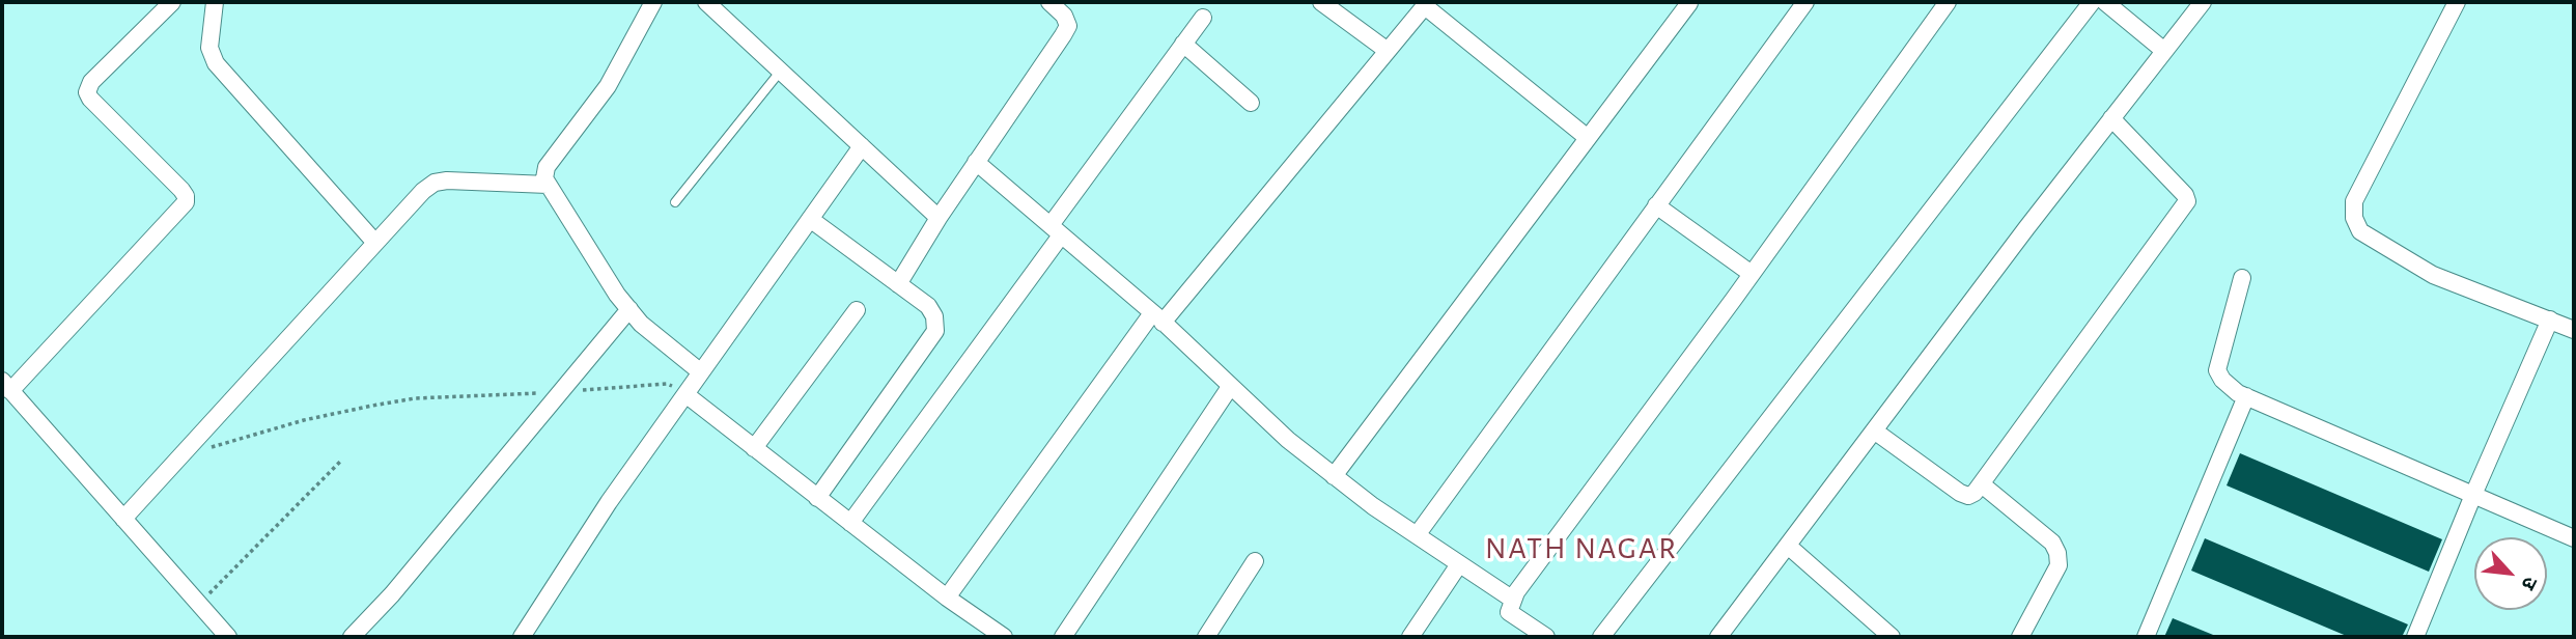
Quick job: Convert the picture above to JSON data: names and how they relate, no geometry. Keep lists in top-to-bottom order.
{
  "districts": ["NATH NAGAR"],
  "north": "bottom right"
}
